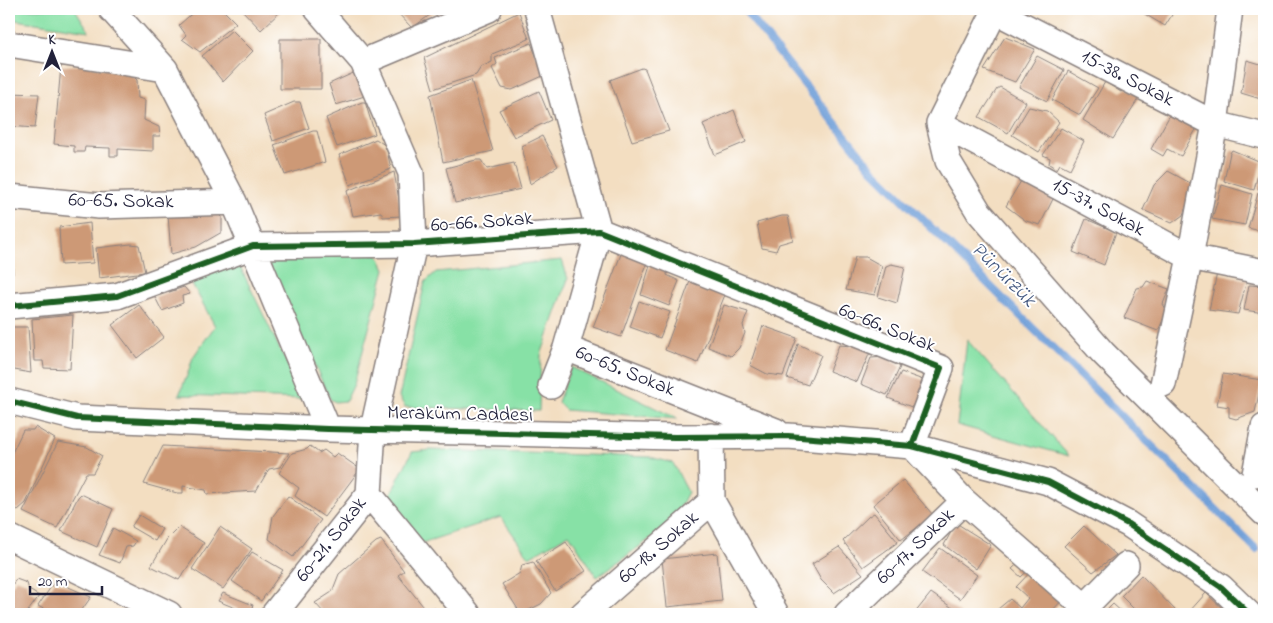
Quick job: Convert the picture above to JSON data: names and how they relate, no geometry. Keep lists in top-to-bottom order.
{
  "streets": {
    "street": [
      "15-38. Sokak",
      "60-65. Sokak",
      "15-37. Sokak",
      "60-66. Sokak",
      "Meraküm Caddesi",
      "60-21. Sokak",
      "60-17. Sokak",
      "60-18. Sokak"
    ]
  },
  "crossings": [
    ["60-65. Sokak", "60-66. Sokak"],
    ["60-65. Sokak", "Meraküm Caddesi"],
    ["60-66. Sokak", "Meraküm Caddesi"],
    ["60-66. Sokak", "60-21. Sokak"],
    ["Meraküm Caddesi", "60-21. Sokak"]
  ],
  "water": ["Pünürzük"],
  "scale_bar": "20 m",
  "north": "top"
}
